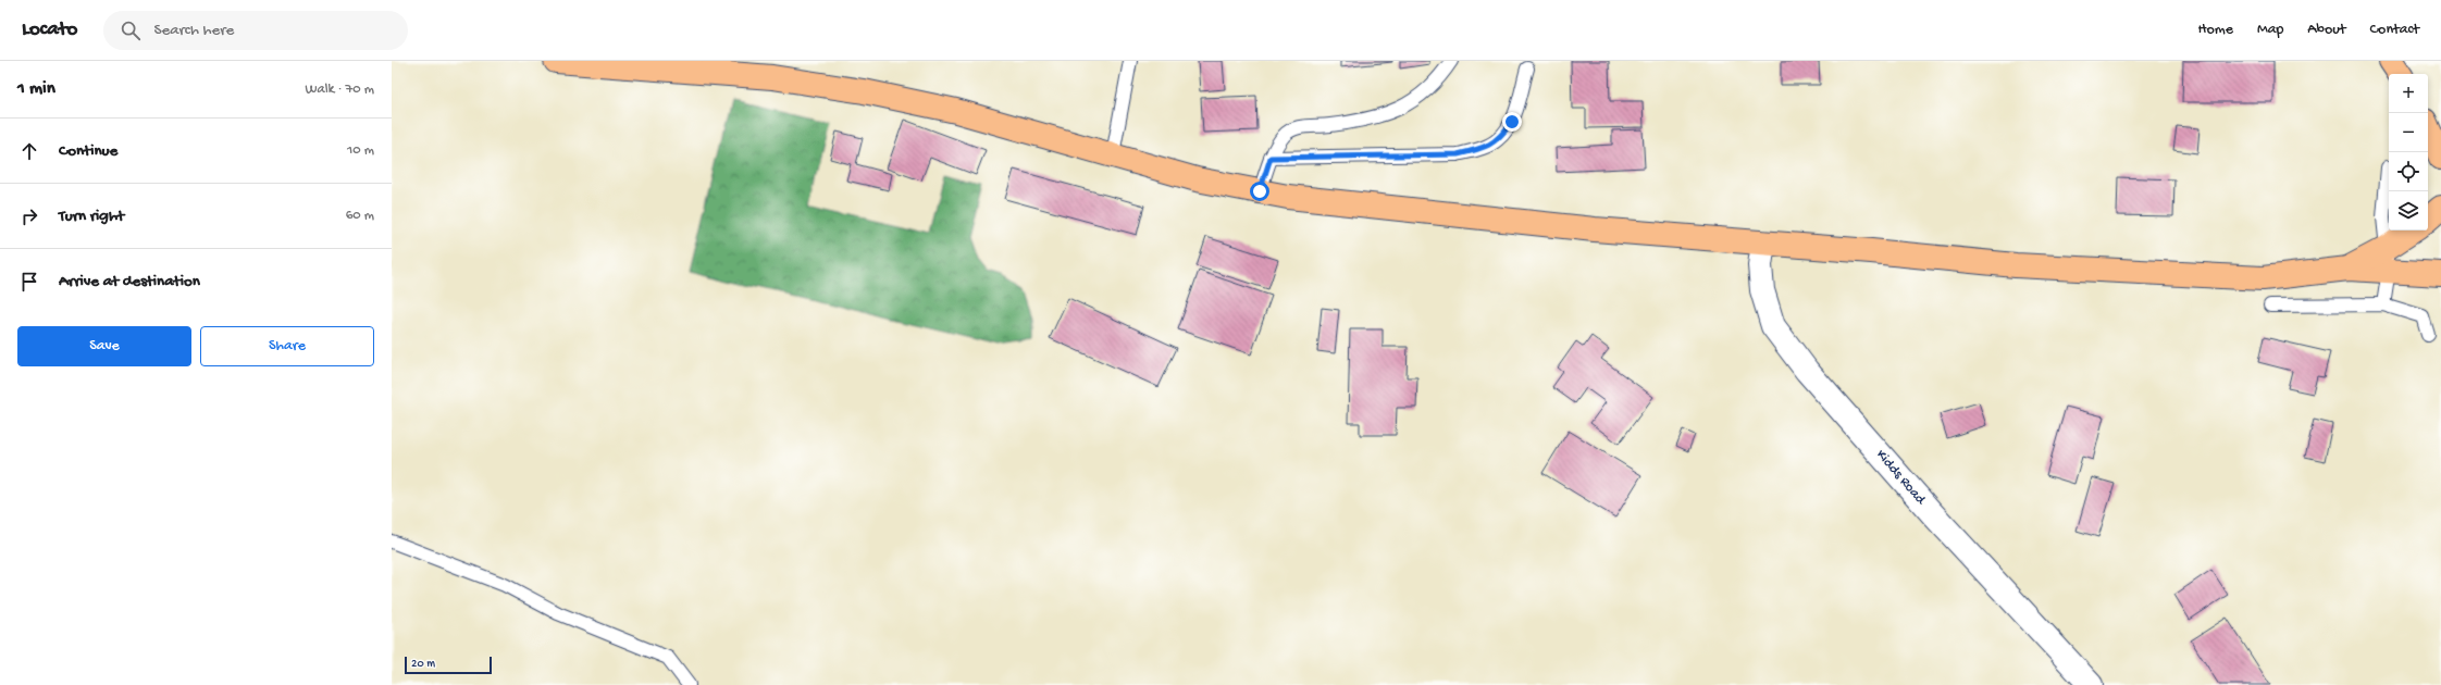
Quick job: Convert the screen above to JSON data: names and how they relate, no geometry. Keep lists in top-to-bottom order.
{
  "streets": {
    "street": ["Kidds Road"]
  },
  "scale_bar": "20 m",
  "page": {
    "header": "Locato",
    "search": "Search here",
    "nav": [
      "Home",
      "Map",
      "About",
      "Contact"
    ],
    "heading": ["1 min", "Walk · 70 m"],
    "map_buttons": ["+", "−"],
    "list": [
      ["Continue", "10 m"],
      ["Turn right", "60 m"],
      "Arrive at destination"
    ],
    "buttons": ["Save", "Share"],
    "scale": "20 m"
  }
}
